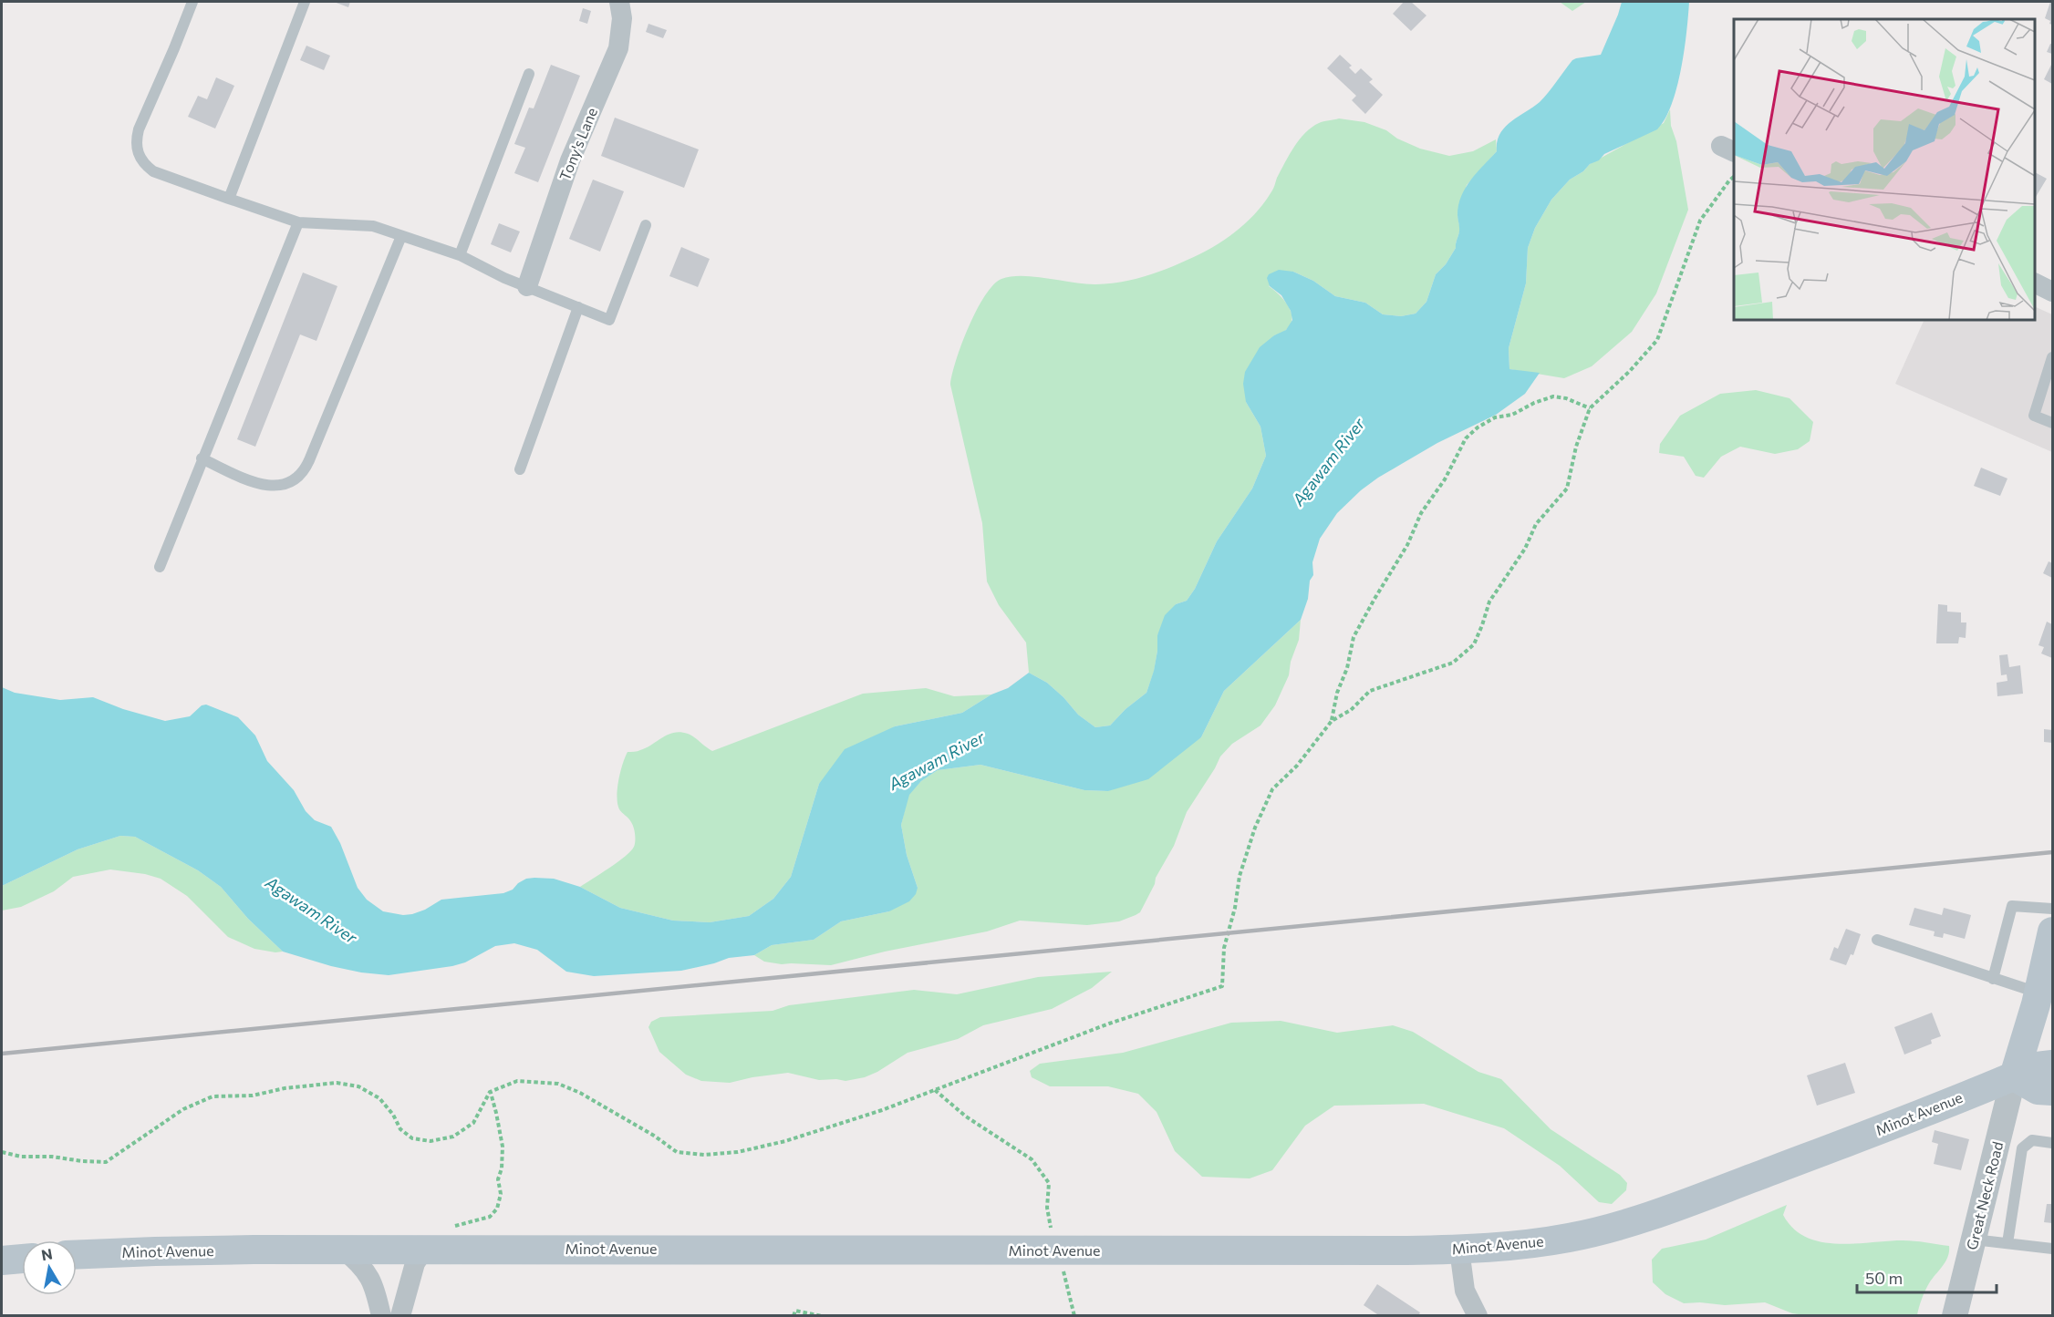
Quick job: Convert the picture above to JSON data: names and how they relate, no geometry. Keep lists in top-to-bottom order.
{
  "streets": {
    "main road": ["Minot Avenue"],
    "street": ["Tony's Lane", "Great Neck Road"]
  },
  "crossings": [
    ["Minot Avenue", "Great Neck Road"]
  ],
  "water": ["Agawam River"],
  "scale_bar": "50 m",
  "north": "top"
}
